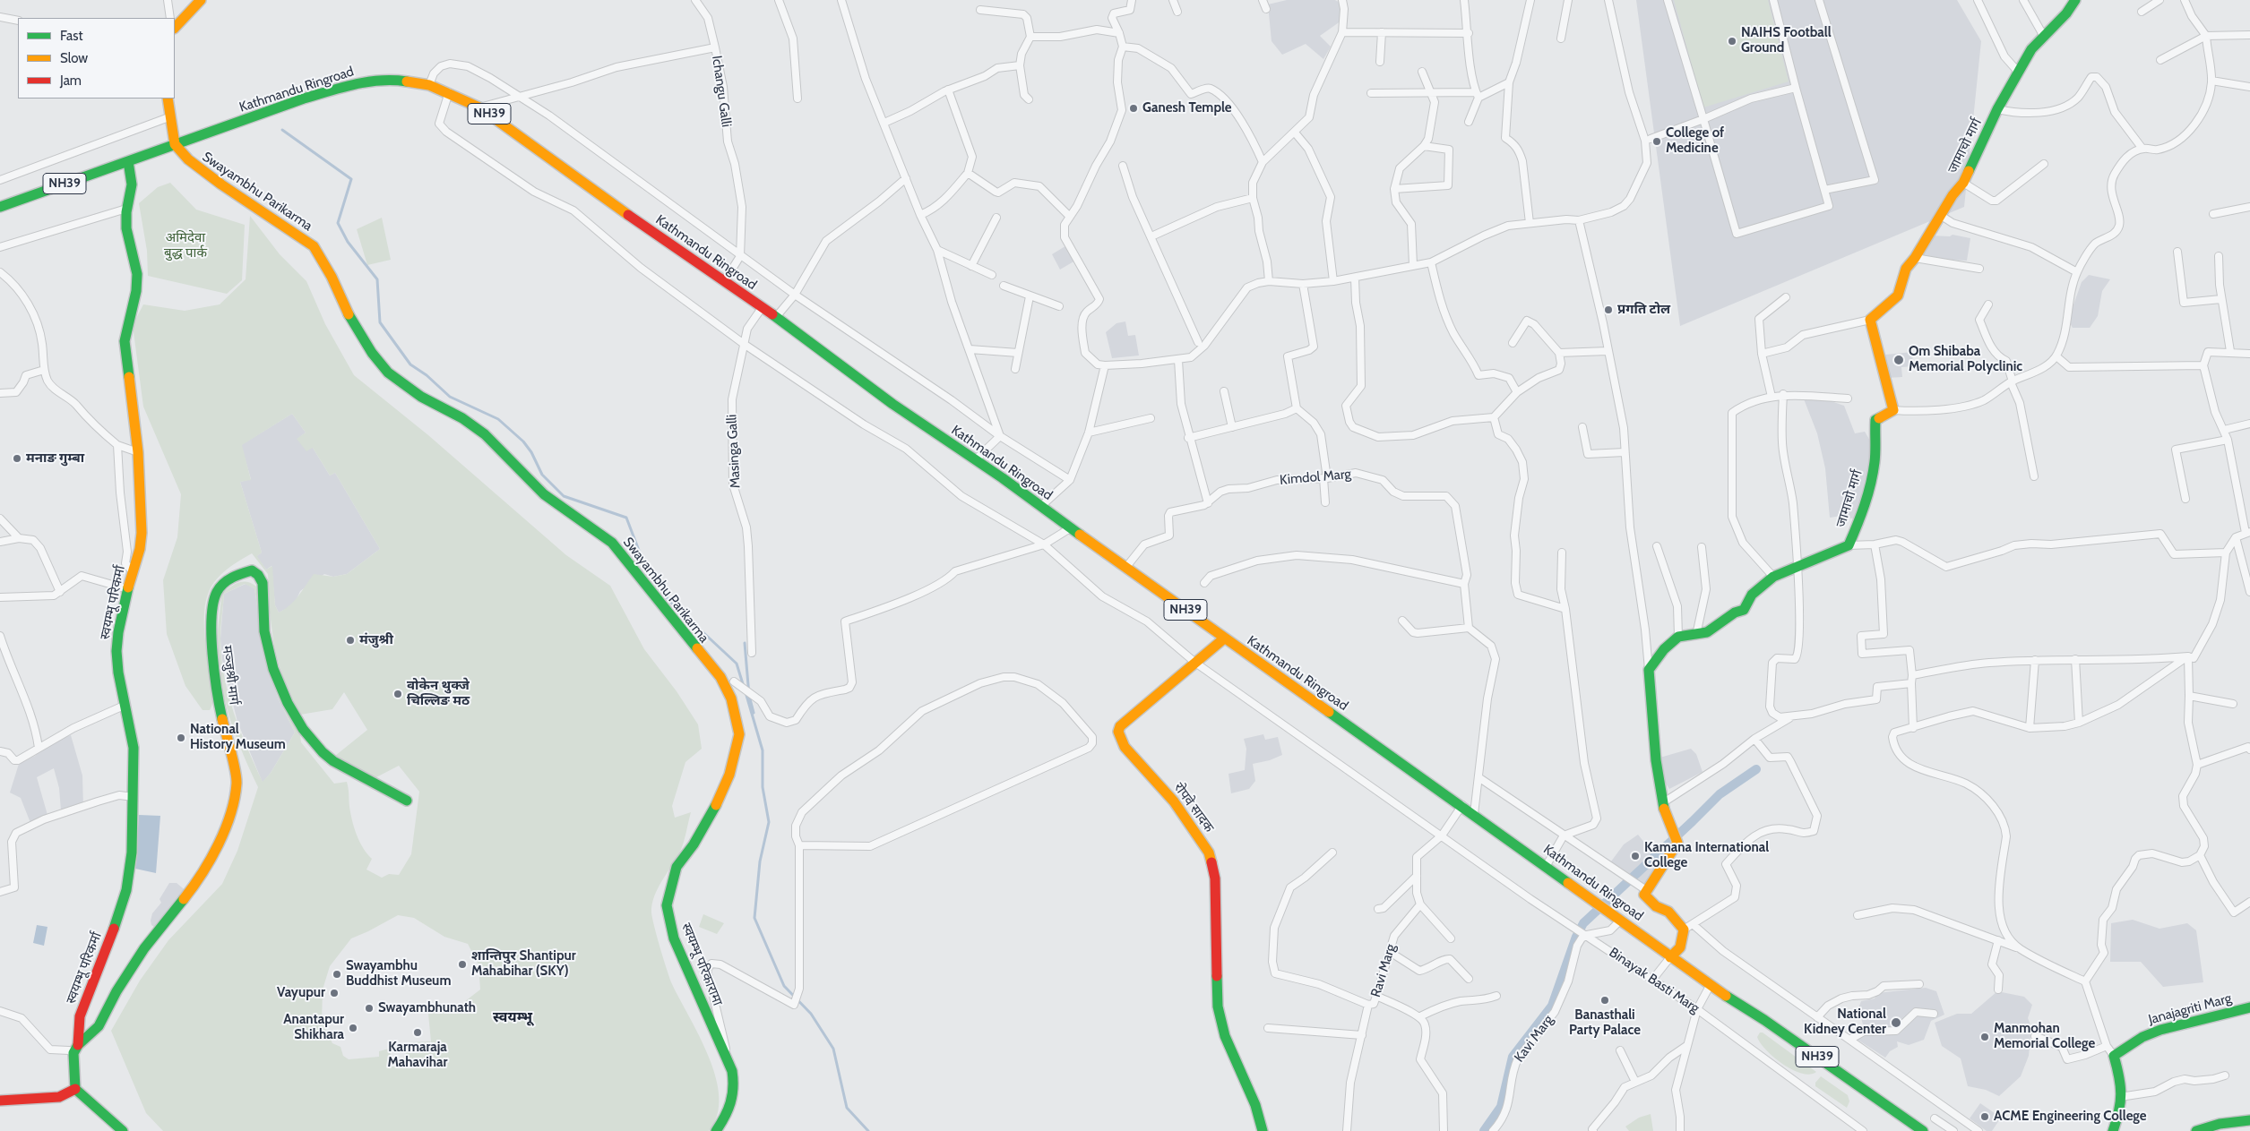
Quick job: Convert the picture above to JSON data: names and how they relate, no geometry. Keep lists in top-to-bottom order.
{
  "streets": {
    "main road": [
      "Kathmandu Ringroad",
      "NH39",
      "जामाचो मार्ग",
      "Swayambhu Parikarma",
      "स्वयम्भू परिकर्मा",
      "मञ्जुश्री मार्ग",
      "रोपवे सादक",
      "स्वयम्भू परिकारामा",
      "Janajagriti Marg"
    ],
    "street": [
      "Ichangu Galli",
      "Masinga Galli",
      "Kimdol Marg",
      "Ravi Marg",
      "Binayak Basti Marg",
      "Kavi Marg"
    ]
  },
  "crossings": [
    ["Kathmandu Ringroad", "Ichangu Galli"],
    ["Kathmandu Ringroad", "Swayambhu Parikarma"],
    ["Kathmandu Ringroad", "Masinga Galli"],
    ["Kathmandu Ringroad", "Kimdol Marg"],
    ["Kathmandu Ringroad", "स्वयम्भू परिकर्मा"],
    ["Kathmandu Ringroad", "रोपवे सादक"],
    ["Kathmandu Ringroad", "Binayak Basti Marg"],
    ["Swayambhu Parikarma", "स्वयम्भू परिकारामा"],
    ["Masinga Galli", "Binayak Basti Marg"],
    ["स्वयम्भू परिकर्मा", "मञ्जुश्री मार्ग"],
    ["रोपवे सादक", "Binayak Basti Marg"],
    ["Binayak Basti Marg", "Kavi Marg"]
  ],
  "districts": ["स्वयम्भू"],
  "parks": ["अमिदेवा बुद्ध पार्क"],
  "places": [
    "NAIHS Football Ground",
    "Ganesh Temple",
    "College of Medicine",
    "प्रगति टोल",
    "Om Shibaba Memorial Polyclinic",
    "मनाङ गुम्बा",
    "मंजुश्री",
    "वोकेन थुक्जे चिल्लिङ मठ",
    "National History Museum",
    "Kamana International College",
    "शान्तिपुर Shantipur Mahabihar (SKY)",
    "Swayambhu Buddhist Museum",
    "Vayupur",
    "Banasthali Party Palace",
    "Swayambhunath",
    "National Kidney Center",
    "Anantapur Shikhara",
    "Karmaraja Mahavihar",
    "Manmohan Memorial College",
    "ACME Engineering College"
  ],
  "legend": ["Fast", "Slow", "Jam"]
}
